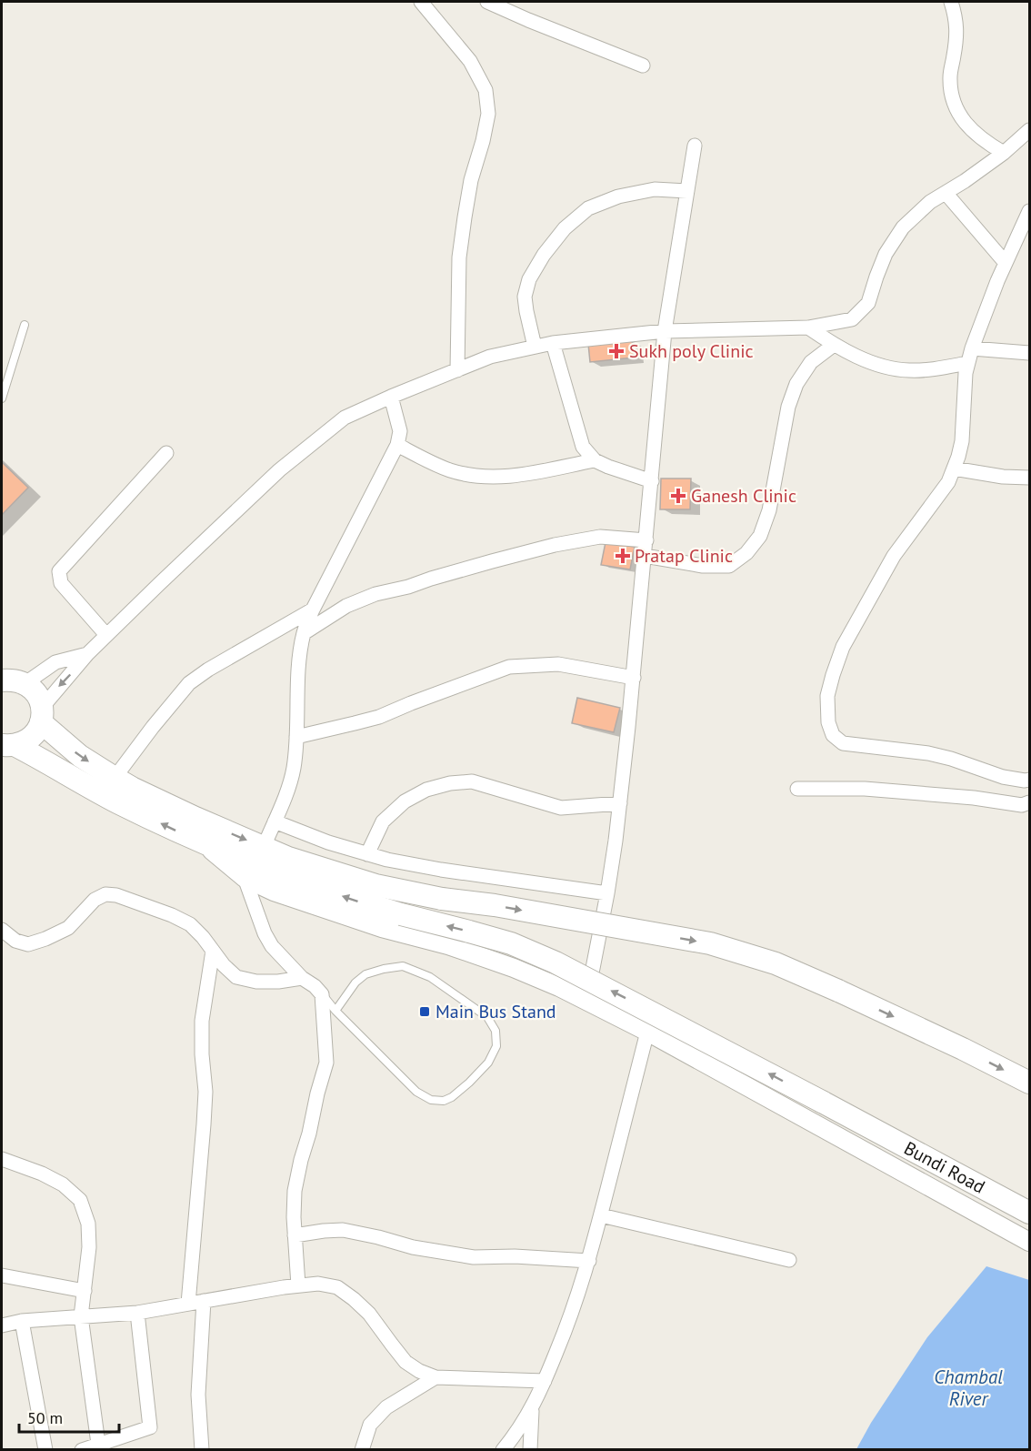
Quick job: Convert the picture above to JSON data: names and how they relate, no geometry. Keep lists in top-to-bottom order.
{
  "streets": {
    "main road": ["Bundi Road"]
  },
  "water": ["Chambal River"],
  "places": {
    "health": ["Sukh poly Clinic", "Ganesh Clinic", "Pratap Clinic"],
    "transit": ["Main Bus Stand"]
  },
  "scale_bar": "50 m"
}
